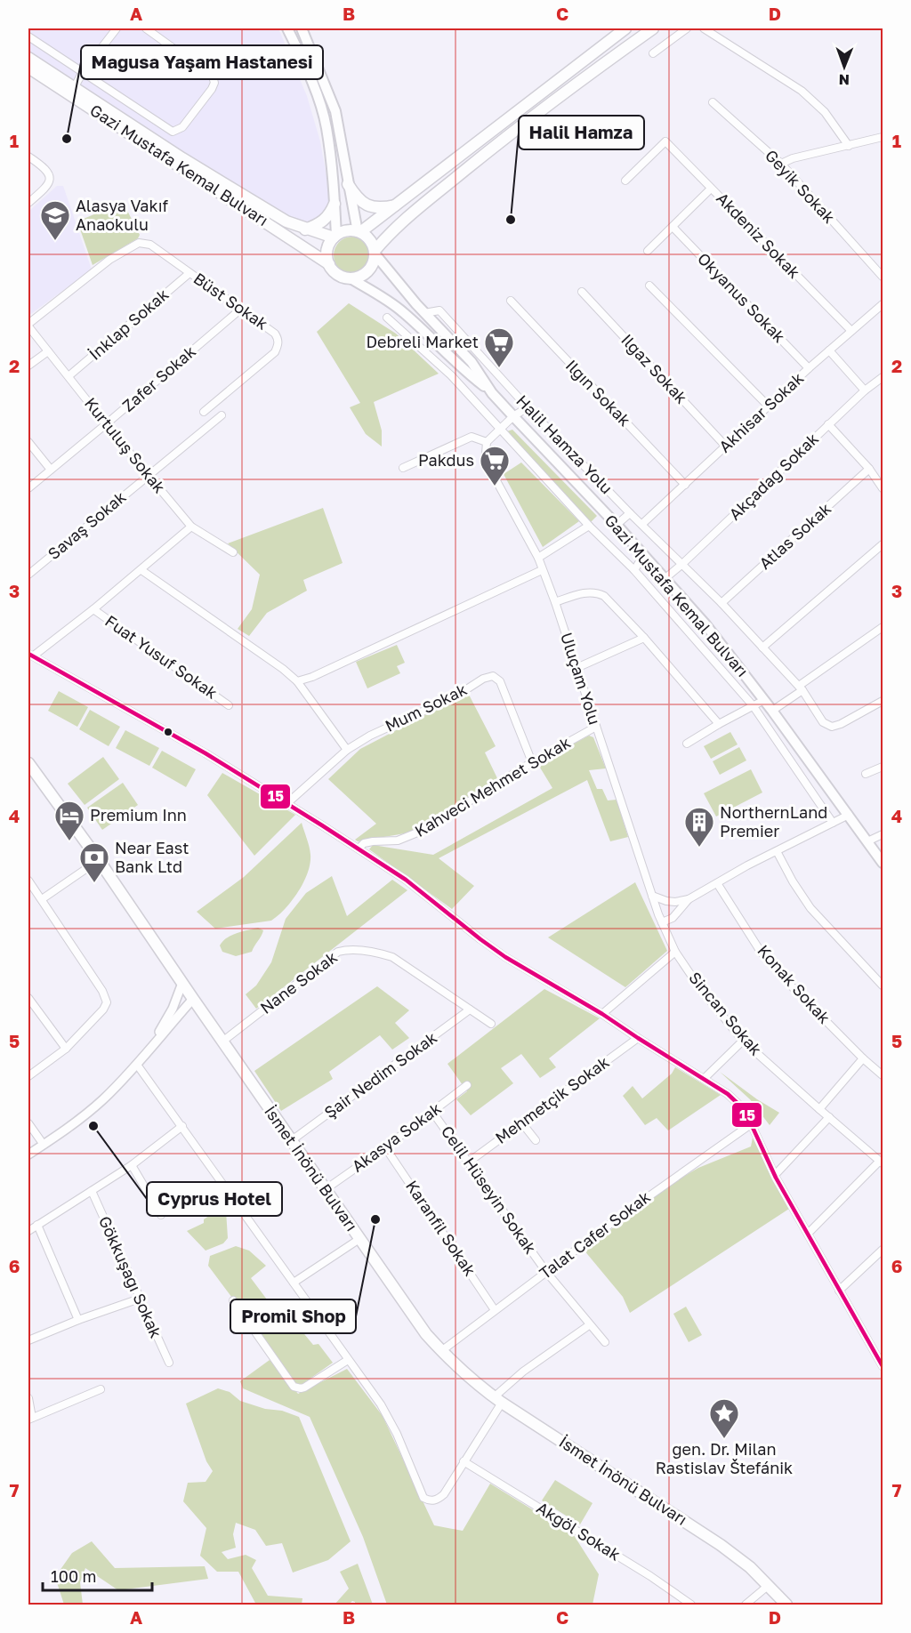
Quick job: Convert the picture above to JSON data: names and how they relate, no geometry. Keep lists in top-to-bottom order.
{
  "streets": {
    "main road": ["Gazi Mustafa Kemal Bulvarı", "İsmet İnönü Bulvarı"],
    "street": [
      "Geyik Sokak",
      "Akdeniz Sokak",
      "Okyanus Sokak",
      "Büst Sokak",
      "İnklap Sokak",
      "Ilgaz Sokak",
      "Zafer Sokak",
      "Ilgın Sokak",
      "Akhisar Sokak",
      "Halil Hamza Yolu",
      "Kurtuluş Sokak",
      "Akçadağ Sokak",
      "Savaş Sokak",
      "Atlas Sokak",
      "Fuat Yusuf Sokak",
      "Uluçam Yolu",
      "Mum Sokak",
      "Kahveci Mehmet Sokak",
      "Nane Sokak",
      "Konak Sokak",
      "Sincan Sokak",
      "Şair Nedim Sokak",
      "Mehmetçik Sokak",
      "Akasya Sokak",
      "Celil Hüseyin Sokak",
      "Karanfil Sokak",
      "Talat Cafer Sokak",
      "Gökkuşağı Sokak",
      "Akgöl Sokak"
    ]
  },
  "crossings": [
    ["Gazi Mustafa Kemal Bulvarı", "Halil Hamza Yolu"],
    ["Gazi Mustafa Kemal Bulvarı", "Akçadağ Sokak"],
    ["Akdeniz Sokak", "Akhisar Sokak"],
    ["Okyanus Sokak", "Akhisar Sokak"],
    ["Büst Sokak", "İnklap Sokak"],
    ["Büst Sokak", "Zafer Sokak"],
    ["Büst Sokak", "Kurtuluş Sokak"],
    ["Büst Sokak", "Savaş Sokak"],
    ["İnklap Sokak", "Kurtuluş Sokak"],
    ["Ilgaz Sokak", "Akhisar Sokak"],
    ["Zafer Sokak", "Kurtuluş Sokak"],
    ["Ilgın Sokak", "Akhisar Sokak"],
    ["Akhisar Sokak", "Halil Hamza Yolu"],
    ["Halil Hamza Yolu", "Akçadağ Sokak"],
    ["Halil Hamza Yolu", "Atlas Sokak"],
    ["Kurtuluş Sokak", "Savaş Sokak"],
    ["Uluçam Yolu", "Kahveci Mehmet Sokak"],
    ["Uluçam Yolu", "Sincan Sokak"],
    ["Mum Sokak", "Kahveci Mehmet Sokak"],
    ["Nane Sokak", "Şair Nedim Sokak"],
    ["Nane Sokak", "İsmet İnönü Bulvarı"],
    ["Şair Nedim Sokak", "İsmet İnönü Bulvarı"],
    ["Mehmetçik Sokak", "Celil Hüseyin Sokak"],
    ["Akasya Sokak", "İsmet İnönü Bulvarı"],
    ["Akasya Sokak", "Celil Hüseyin Sokak"],
    ["Akasya Sokak", "Karanfil Sokak"],
    ["İsmet İnönü Bulvarı", "Talat Cafer Sokak"],
    ["Celil Hüseyin Sokak", "Talat Cafer Sokak"],
    ["Karanfil Sokak", "Talat Cafer Sokak"]
  ],
  "places": {
    "other": [
      "Mağusa Yaşam Hastanesi",
      "Halil Hamza",
      "Cyprus Hotel",
      "Promil Shop"
    ],
    "school or university": ["Alasya Vakıf Anaokulu"],
    "supermarket": ["Debreli Market", "Pakdus"],
    "hotel": ["Premium Inn"],
    "building": ["NorthernLand Premier"],
    "bank": ["Near East Bank Ltd"],
    "place": ["gen. Dr. Milan Rastislav Štefánik"]
  },
  "lines": ["transit line 15"],
  "scale_bar": "100 m",
  "north": "bottom",
  "grid": {
    "columns": [
      "A",
      "B",
      "C",
      "D"
    ],
    "rows": [
      "1",
      "2",
      "3",
      "4",
      "5",
      "6",
      "7"
    ]
  }
}
